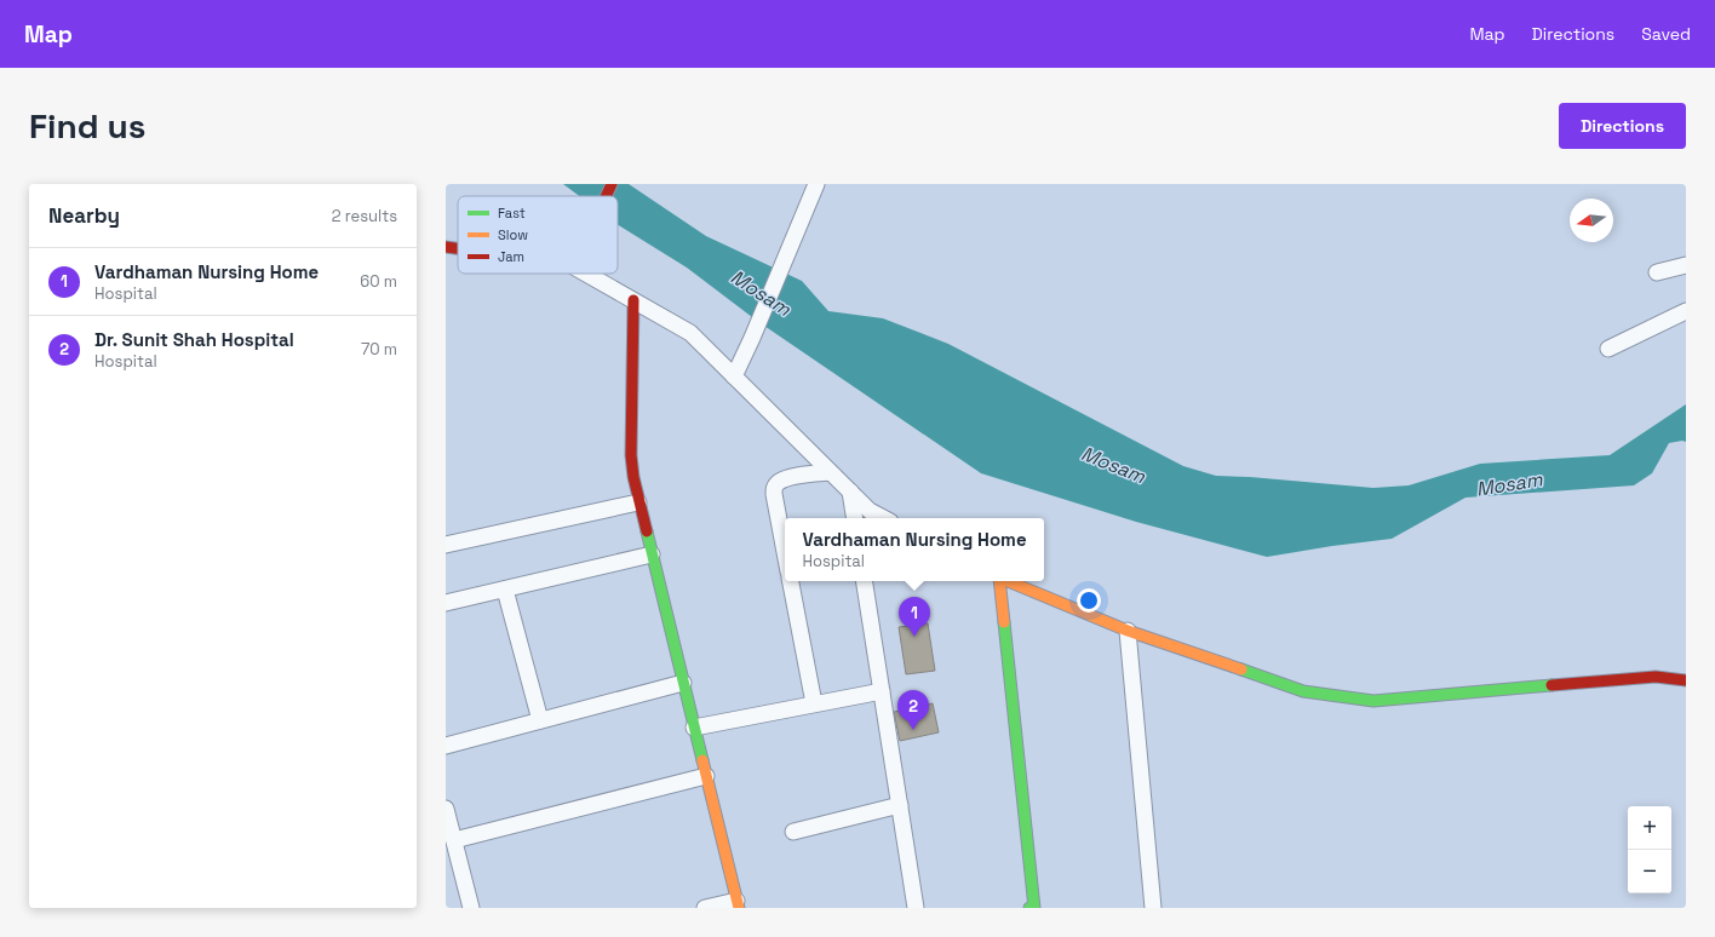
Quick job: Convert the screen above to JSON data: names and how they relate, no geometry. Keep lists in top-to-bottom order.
{
  "water": ["Mosam"],
  "legend": ["Fast", "Slow", "Jam"],
  "north": "left",
  "page": {
    "header": "Map",
    "nav": ["Map", "Directions", "Saved"],
    "buttons": "Directions",
    "title": "Find us",
    "heading": ["Nearby", "2 results"],
    "list": [
      {
        "mark": "1",
        "name": "Vardhaman Nursing Home",
        "note": "Hospital",
        "value": "60 m"
      },
      {
        "mark": "2",
        "name": "Dr. Sunit Shah Hospital",
        "note": "Hospital",
        "value": "70 m"
      }
    ],
    "popup": ["Vardhaman Nursing Home", "Hospital"],
    "pins": ["1", "2"],
    "map_buttons": ["+", "−"]
  }
}
